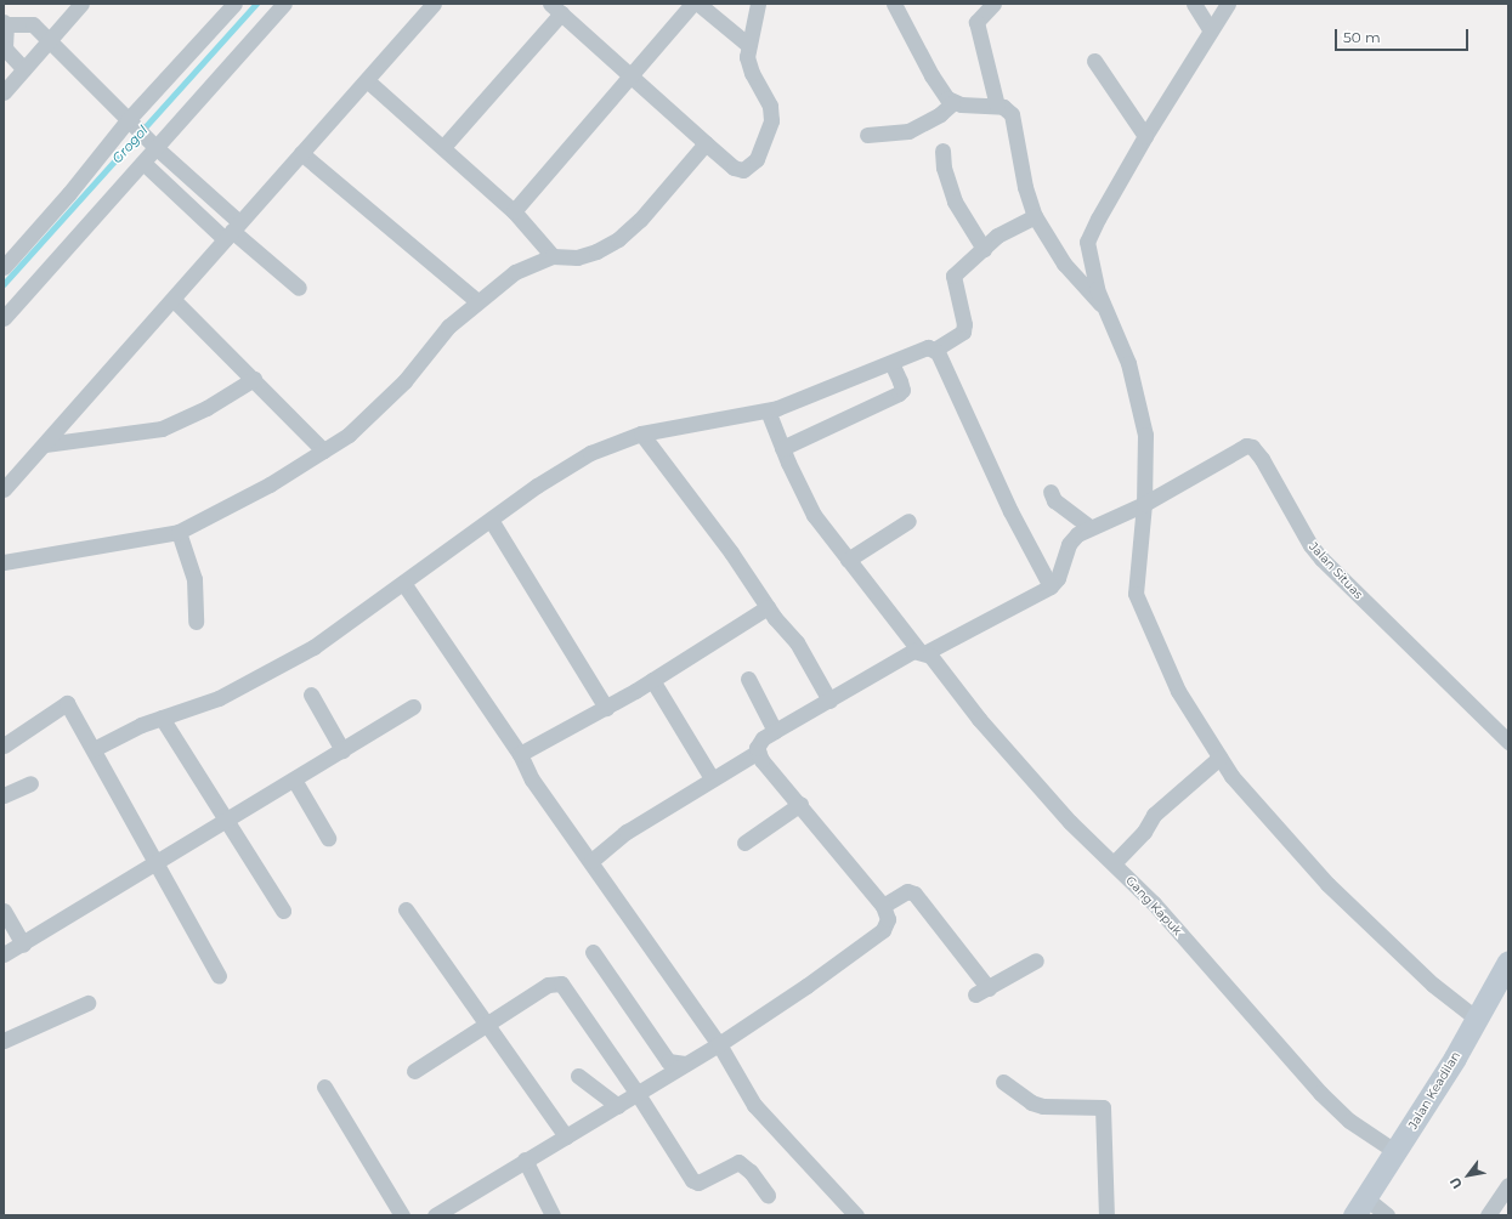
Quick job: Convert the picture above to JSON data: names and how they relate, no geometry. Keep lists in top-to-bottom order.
{
  "streets": {
    "main road": ["Jalan Keadilan"],
    "street": ["Jalan Situas", "Gang Kapuk"]
  },
  "crossings": [
    ["Gang Kapuk", "Jalan Keadilan"]
  ],
  "water": ["Grogol"],
  "scale_bar": "50 m",
  "north": "bottom left"
}
